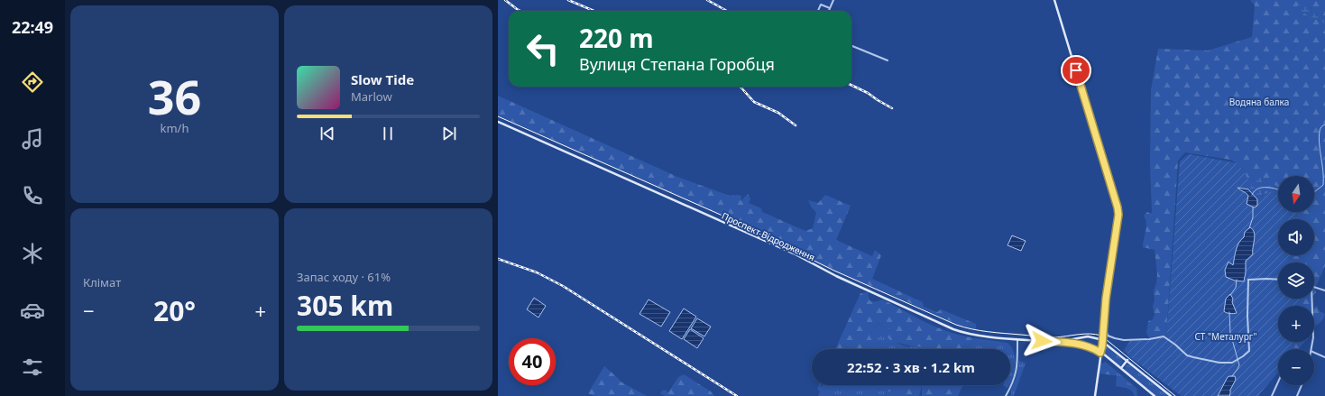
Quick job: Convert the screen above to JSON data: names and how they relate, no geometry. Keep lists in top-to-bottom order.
{
  "streets": {
    "street": ["Проспект Відродження"]
  },
  "parks": ["Водяна балка", "СТ \"Металург\""],
  "north": "bottom",
  "page": {
    "tabs": "22:49",
    "tile": [
      ["36", "km/h"],
      "Клімат",
      ["Запас ходу · 61%", "305 km"]
    ],
    "turn": ["220 m", "Вулиця Степана Горобця"],
    "song": ["Slow Tide", "Marlow"],
    "map_buttons": ["+", "−"],
    "heat": ["−", "20°", "+"],
    "limit": "40",
    "trip": "22:52 · 3 хв · 1.2 km"
  }
}
